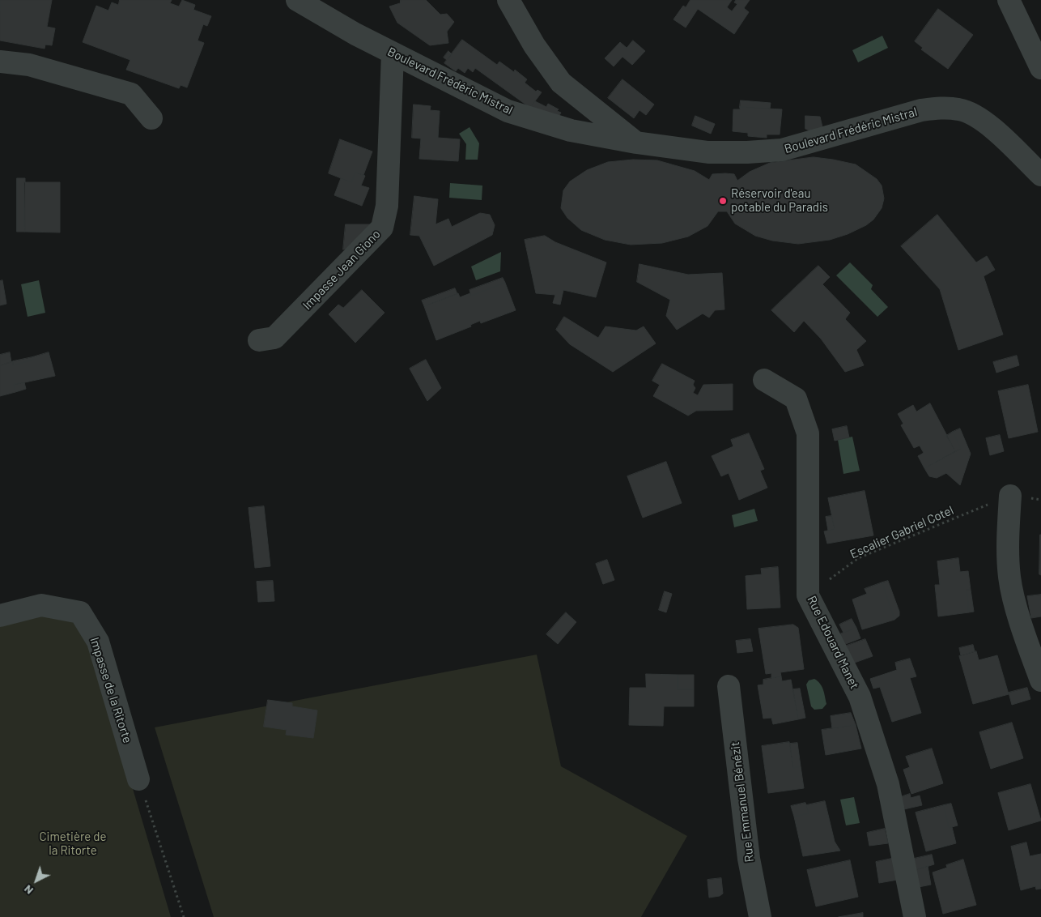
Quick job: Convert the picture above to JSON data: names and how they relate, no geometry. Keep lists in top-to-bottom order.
{
  "streets": {
    "street": [
      "Boulevard Frédéric Mistral",
      "Impasse Jean Giono",
      "Rue Edouard Manet",
      "Impasse de la Ritorte",
      "Rue Emmanuel Bénézit"
    ],
    "path": ["Escalier Gabriel Cotel"]
  },
  "crossings": [
    ["Boulevard Frédéric Mistral", "Impasse Jean Giono"],
    ["Escalier Gabriel Cotel", "Rue Edouard Manet"]
  ],
  "parks": ["Cimetière de la Ritorte"],
  "places": ["Réservoir d'eau potable du Paradis"],
  "north": "bottom left"
}
